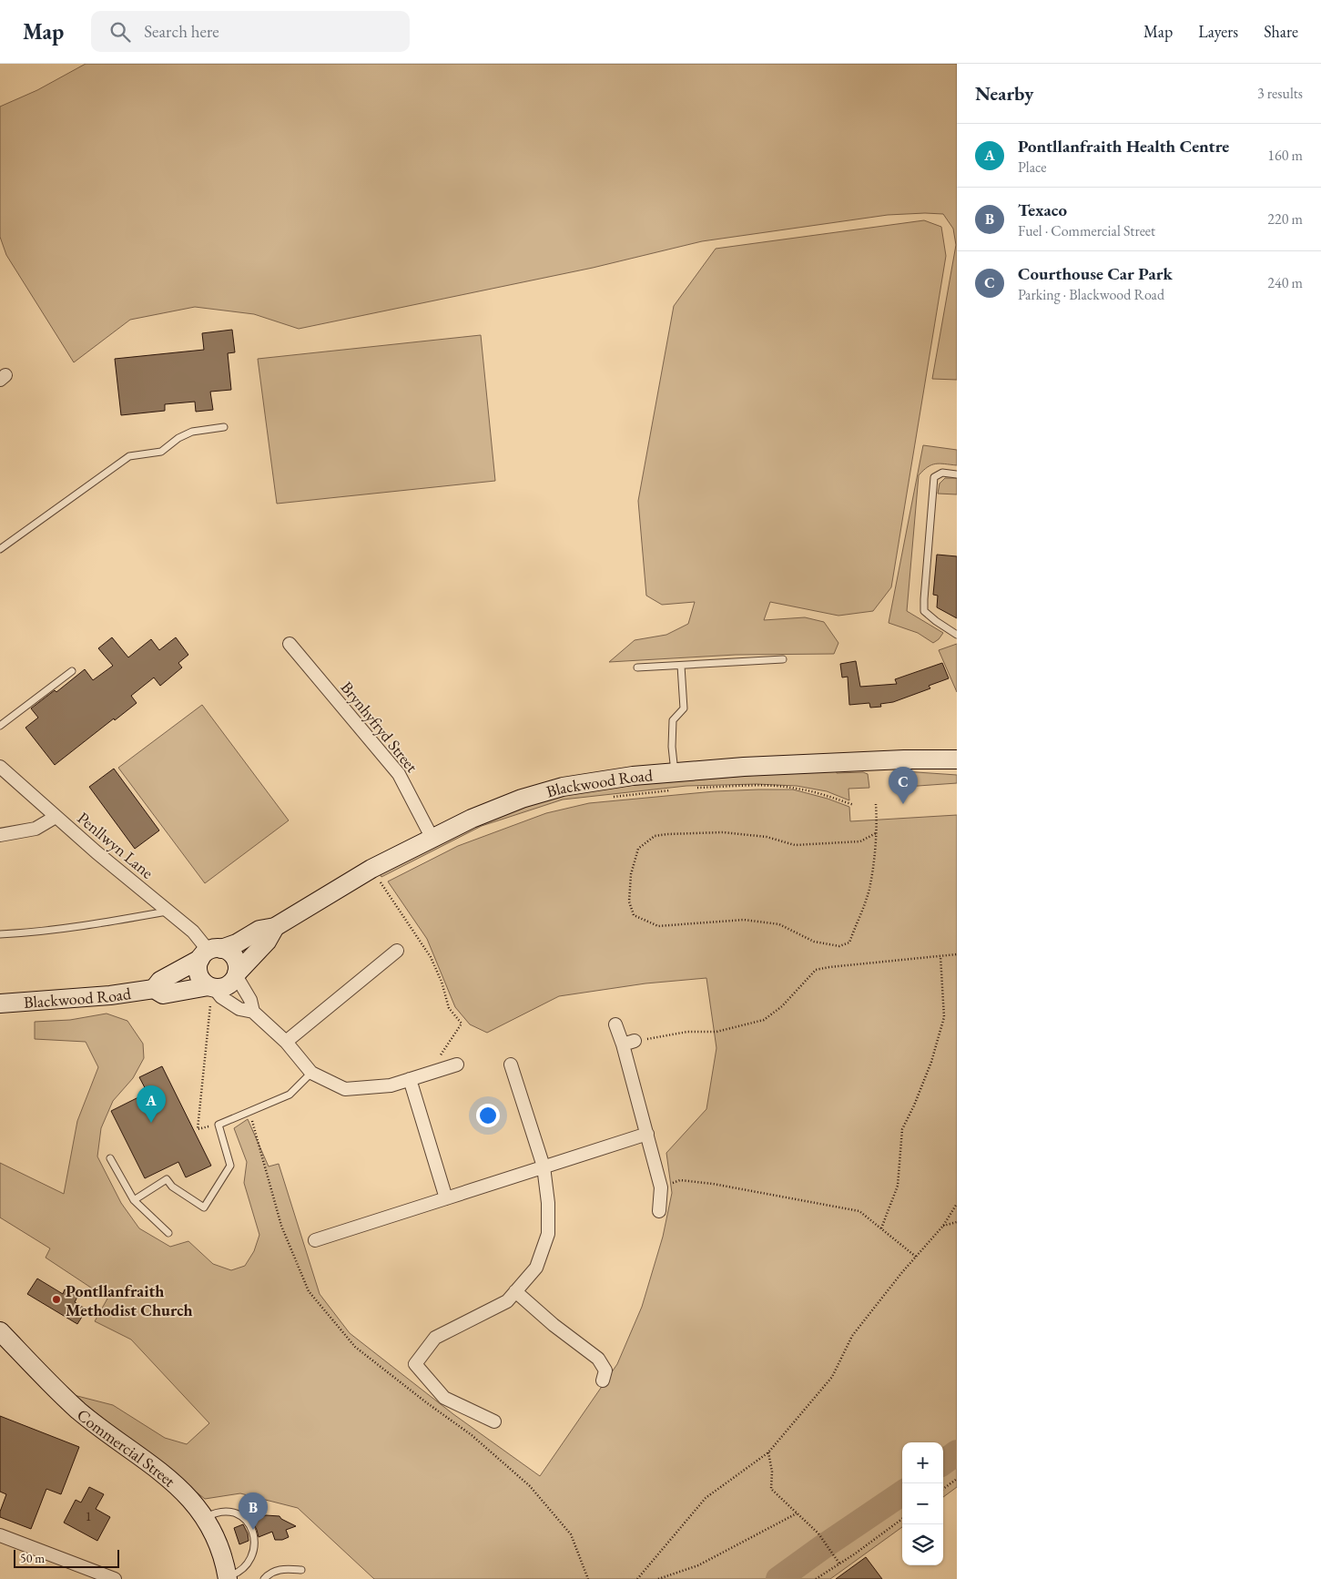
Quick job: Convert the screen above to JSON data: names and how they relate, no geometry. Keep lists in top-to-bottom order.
{
  "streets": {
    "main road": ["Blackwood Road", "Commercial Street"],
    "street": ["Brynhyfryd Street", "Penllwyn Lane"]
  },
  "crossings": [
    ["Brynhyfryd Street", "Blackwood Road"],
    ["Blackwood Road", "Penllwyn Lane"]
  ],
  "places": ["Pontllanfraith Methodist Church"],
  "house_numbers": ["1"],
  "scale_bar": "50 m",
  "page": {
    "header": "Map",
    "search": "Search here",
    "nav": ["Map", "Layers", "Share"],
    "heading": ["Nearby", "3 results"],
    "list": [
      {
        "mark": "A",
        "name": "Pontllanfraith Health Centre",
        "note": "Place",
        "value": "160 m"
      },
      {
        "mark": "B",
        "name": "Texaco",
        "note": "Fuel · Commercial Street",
        "value": "220 m"
      },
      {
        "mark": "C",
        "name": "Courthouse Car Park",
        "note": "Parking · Blackwood Road",
        "value": "240 m"
      }
    ],
    "pins": ["C", "A", "B"],
    "map_buttons": ["+", "−"],
    "scale": "50 m"
  }
}
